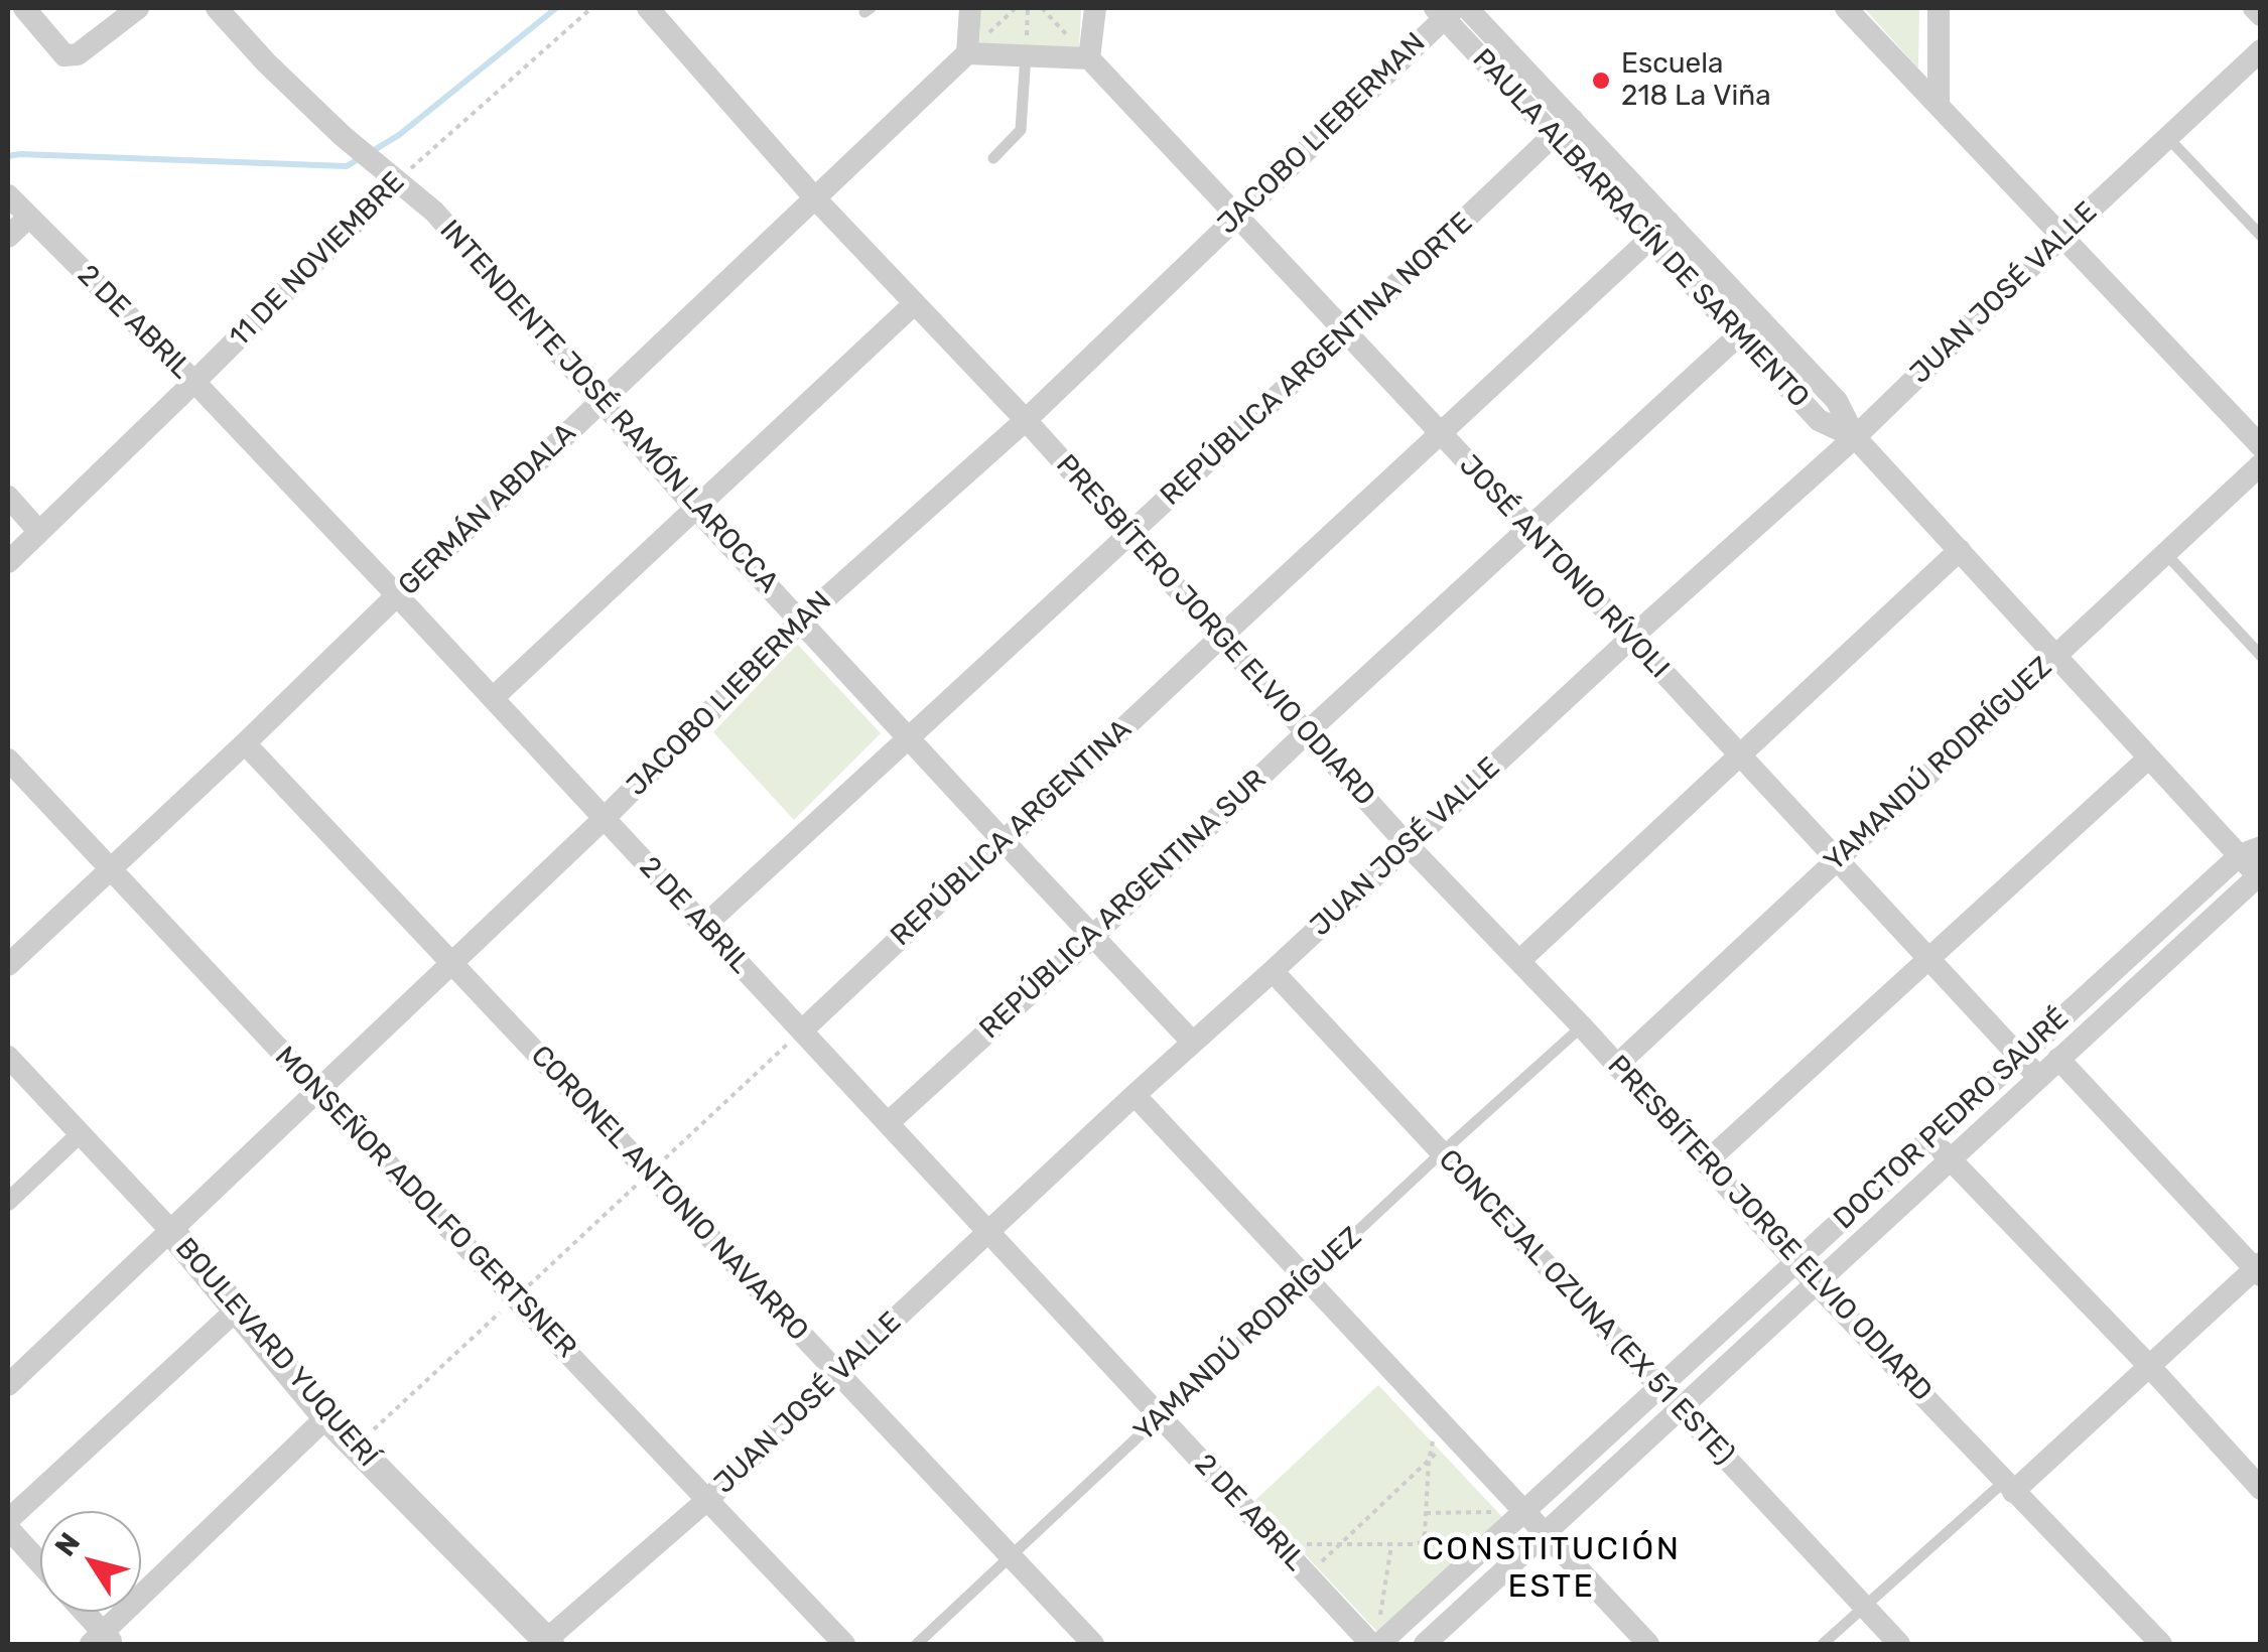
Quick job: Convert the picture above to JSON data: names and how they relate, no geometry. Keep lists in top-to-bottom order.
{
  "streets": {
    "street": [
      "JACOBO LIEBERMAN",
      "PAULA ALBARRACÍN DE SARMIENTO",
      "11 DE NOVIEMBRE",
      "JUAN JOSÉ VALLE",
      "2 DE ABRIL",
      "REPÚBLICA ARGENTINA NORTE",
      "INTENDENTE JOSÉ RAMÓN LAROCCA",
      "GERMÁN ABDALA",
      "JOSÉ ANTONIO RÍVOLI",
      "PRESBÍTERO JORGE ELVIO ODIARD",
      "YAMANDÚ RODRÍGUEZ",
      "REPÚBLICA ARGENTINA",
      "REPÚBLICA ARGENTINA SUR",
      "DOCTOR PEDRO SAURÉ",
      "CORONEL ANTONIO NAVARRO",
      "MONSEÑOR ADOLFO GERTSNER",
      "CONCEJAL OZUNA (EX 51 ESTE)",
      "BOULEVARD YUQUERÍ"
    ]
  },
  "crossings": [
    ["JACOBO LIEBERMAN", "PAULA ALBARRACÍN DE SARMIENTO"],
    ["JACOBO LIEBERMAN", "2 DE ABRIL"],
    ["JACOBO LIEBERMAN", "INTENDENTE JOSÉ RAMÓN LAROCCA"],
    ["JACOBO LIEBERMAN", "JOSÉ ANTONIO RÍVOLI"],
    ["JACOBO LIEBERMAN", "PRESBÍTERO JORGE ELVIO ODIARD"],
    ["JACOBO LIEBERMAN", "CORONEL ANTONIO NAVARRO"],
    ["JACOBO LIEBERMAN", "MONSEÑOR ADOLFO GERTSNER"],
    ["JACOBO LIEBERMAN", "BOULEVARD YUQUERÍ"],
    ["PAULA ALBARRACÍN DE SARMIENTO", "JUAN JOSÉ VALLE"],
    ["PAULA ALBARRACÍN DE SARMIENTO", "REPÚBLICA ARGENTINA NORTE"],
    ["PAULA ALBARRACÍN DE SARMIENTO", "YAMANDÚ RODRÍGUEZ"],
    ["PAULA ALBARRACÍN DE SARMIENTO", "REPÚBLICA ARGENTINA"],
    ["PAULA ALBARRACÍN DE SARMIENTO", "REPÚBLICA ARGENTINA SUR"],
    ["PAULA ALBARRACÍN DE SARMIENTO", "DOCTOR PEDRO SAURÉ"],
    ["11 DE NOVIEMBRE", "2 DE ABRIL"],
    ["11 DE NOVIEMBRE", "INTENDENTE JOSÉ RAMÓN LAROCCA"],
    ["JUAN JOSÉ VALLE", "2 DE ABRIL"],
    ["JUAN JOSÉ VALLE", "INTENDENTE JOSÉ RAMÓN LAROCCA"],
    ["JUAN JOSÉ VALLE", "JOSÉ ANTONIO RÍVOLI"],
    ["JUAN JOSÉ VALLE", "PRESBÍTERO JORGE ELVIO ODIARD"],
    ["JUAN JOSÉ VALLE", "CORONEL ANTONIO NAVARRO"],
    ["JUAN JOSÉ VALLE", "MONSEÑOR ADOLFO GERTSNER"],
    ["JUAN JOSÉ VALLE", "CONCEJAL OZUNA (EX 51 ESTE)"],
    ["JUAN JOSÉ VALLE", "BOULEVARD YUQUERÍ"],
    ["2 DE ABRIL", "REPÚBLICA ARGENTINA NORTE"],
    ["2 DE ABRIL", "GERMÁN ABDALA"],
    ["2 DE ABRIL", "YAMANDÚ RODRÍGUEZ"],
    ["2 DE ABRIL", "REPÚBLICA ARGENTINA"],
    ["2 DE ABRIL", "REPÚBLICA ARGENTINA SUR"],
    ["2 DE ABRIL", "DOCTOR PEDRO SAURÉ"],
    ["REPÚBLICA ARGENTINA NORTE", "INTENDENTE JOSÉ RAMÓN LAROCCA"],
    ["REPÚBLICA ARGENTINA NORTE", "JOSÉ ANTONIO RÍVOLI"],
    ["REPÚBLICA ARGENTINA NORTE", "PRESBÍTERO JORGE ELVIO ODIARD"],
    ["INTENDENTE JOSÉ RAMÓN LAROCCA", "GERMÁN ABDALA"],
    ["INTENDENTE JOSÉ RAMÓN LAROCCA", "REPÚBLICA ARGENTINA"],
    ["INTENDENTE JOSÉ RAMÓN LAROCCA", "REPÚBLICA ARGENTINA SUR"],
    ["GERMÁN ABDALA", "PRESBÍTERO JORGE ELVIO ODIARD"],
    ["GERMÁN ABDALA", "CORONEL ANTONIO NAVARRO"],
    ["GERMÁN ABDALA", "MONSEÑOR ADOLFO GERTSNER"],
    ["JOSÉ ANTONIO RÍVOLI", "YAMANDÚ RODRÍGUEZ"],
    ["JOSÉ ANTONIO RÍVOLI", "REPÚBLICA ARGENTINA"],
    ["JOSÉ ANTONIO RÍVOLI", "REPÚBLICA ARGENTINA SUR"],
    ["JOSÉ ANTONIO RÍVOLI", "DOCTOR PEDRO SAURÉ"],
    ["PRESBÍTERO JORGE ELVIO ODIARD", "YAMANDÚ RODRÍGUEZ"],
    ["PRESBÍTERO JORGE ELVIO ODIARD", "REPÚBLICA ARGENTINA"],
    ["PRESBÍTERO JORGE ELVIO ODIARD", "REPÚBLICA ARGENTINA SUR"],
    ["PRESBÍTERO JORGE ELVIO ODIARD", "DOCTOR PEDRO SAURÉ"],
    ["YAMANDÚ RODRÍGUEZ", "CORONEL ANTONIO NAVARRO"],
    ["YAMANDÚ RODRÍGUEZ", "CONCEJAL OZUNA (EX 51 ESTE)"],
    ["DOCTOR PEDRO SAURÉ", "CONCEJAL OZUNA (EX 51 ESTE)"]
  ],
  "districts": ["CONSTITUCIÓN ESTE"],
  "places": ["Escuela 218 La Viña"],
  "north": "top left"
}
